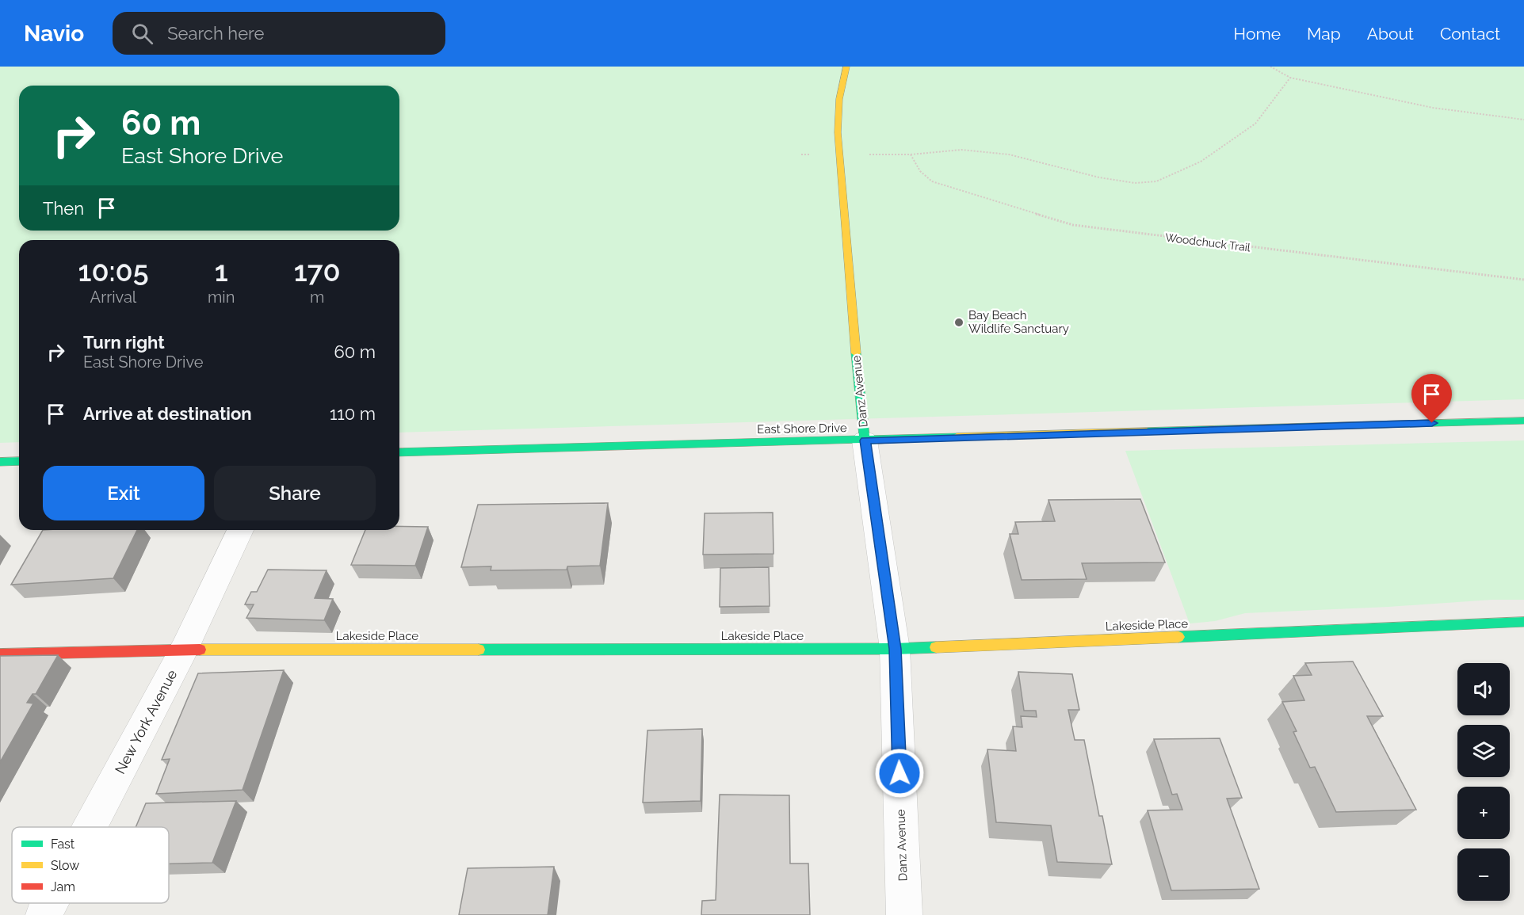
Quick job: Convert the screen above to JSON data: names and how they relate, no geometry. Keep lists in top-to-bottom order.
{
  "streets": {
    "street": [
      "Danz Avenue",
      "East Shore Drive",
      "Lakeside Place",
      "New York Avenue"
    ],
    "path": ["Woodchuck Trail"]
  },
  "crossings": [
    ["Danz Avenue", "East Shore Drive"],
    ["Danz Avenue", "Lakeside Place"],
    ["Lakeside Place", "New York Avenue"]
  ],
  "places": ["Bay Beach Wildlife Sanctuary"],
  "legend": ["Fast", "Slow", "Jam"],
  "page": {
    "header": "Navio",
    "search": "Search here",
    "nav": [
      "Home",
      "Map",
      "About",
      "Contact"
    ],
    "turn": ["60 m", "East Shore Drive"],
    "then": "Then",
    "eta": [
      "10:05",
      "Arrival",
      "1",
      "min",
      "170",
      "m"
    ],
    "list": [
      {
        "name": "Turn right",
        "note": "East Shore Drive",
        "value": "60 m"
      },
      {
        "name": "Arrive at destination",
        "value": "110 m"
      }
    ],
    "buttons": ["Exit", "Share"],
    "map_buttons": ["+", "−"]
  }
}
